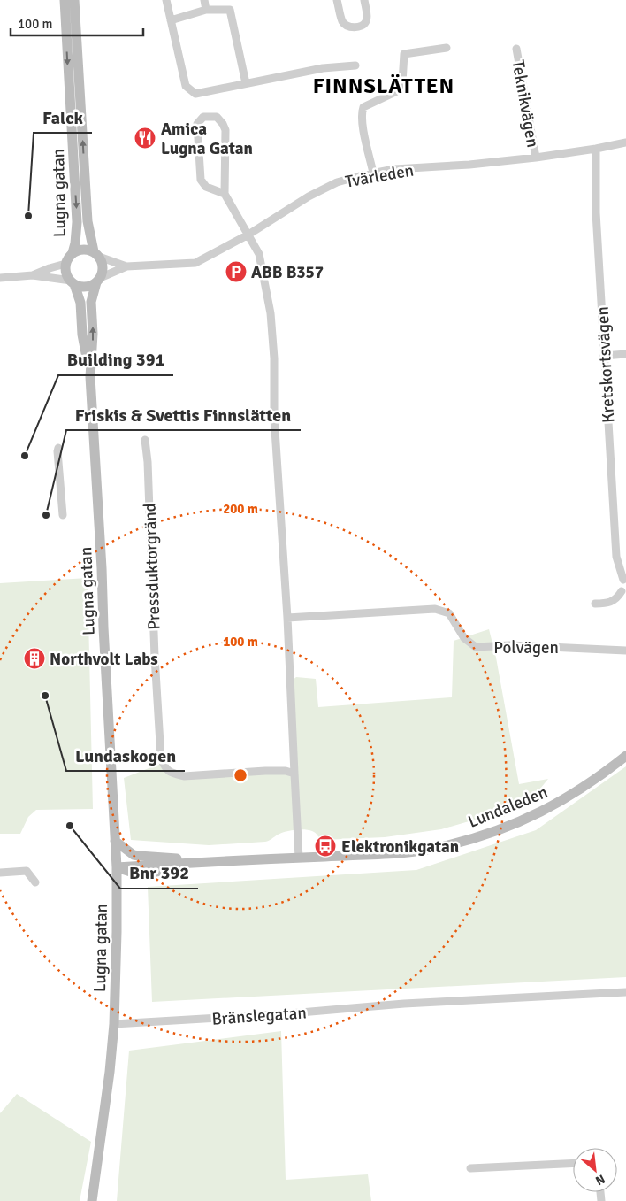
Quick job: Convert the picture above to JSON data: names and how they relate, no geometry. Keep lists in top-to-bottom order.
{
  "streets": {
    "main road": ["Lugna gatan", "Lundaleden"],
    "street": [
      "Teknikvägen",
      "Tvärleden",
      "Kretskortsvägen",
      "Pressduktorgränd",
      "Polvägen",
      "Bränslegatan"
    ]
  },
  "crossings": [
    ["Teknikvägen", "Tvärleden"],
    ["Tvärleden", "Lugna gatan"],
    ["Tvärleden", "Kretskortsvägen"],
    ["Lugna gatan", "Lundaleden"],
    ["Lugna gatan", "Bränslegatan"]
  ],
  "districts": ["FINNSLÄTTEN"],
  "places": {
    "restaurant": ["Amica Lugna Gatan"],
    "other": [
      "Falck",
      "Building 391",
      "Friskis & Svettis Finnslätten",
      "Lundaskogen",
      "Bnr 392"
    ],
    "parking": ["ABB B357"],
    "building": ["Northvolt Labs"],
    "bus stop": ["Elektronikgatan"]
  },
  "scale_bar": "100 m",
  "north": "bottom right",
  "rings": ["200 m", "100 m"]
}
